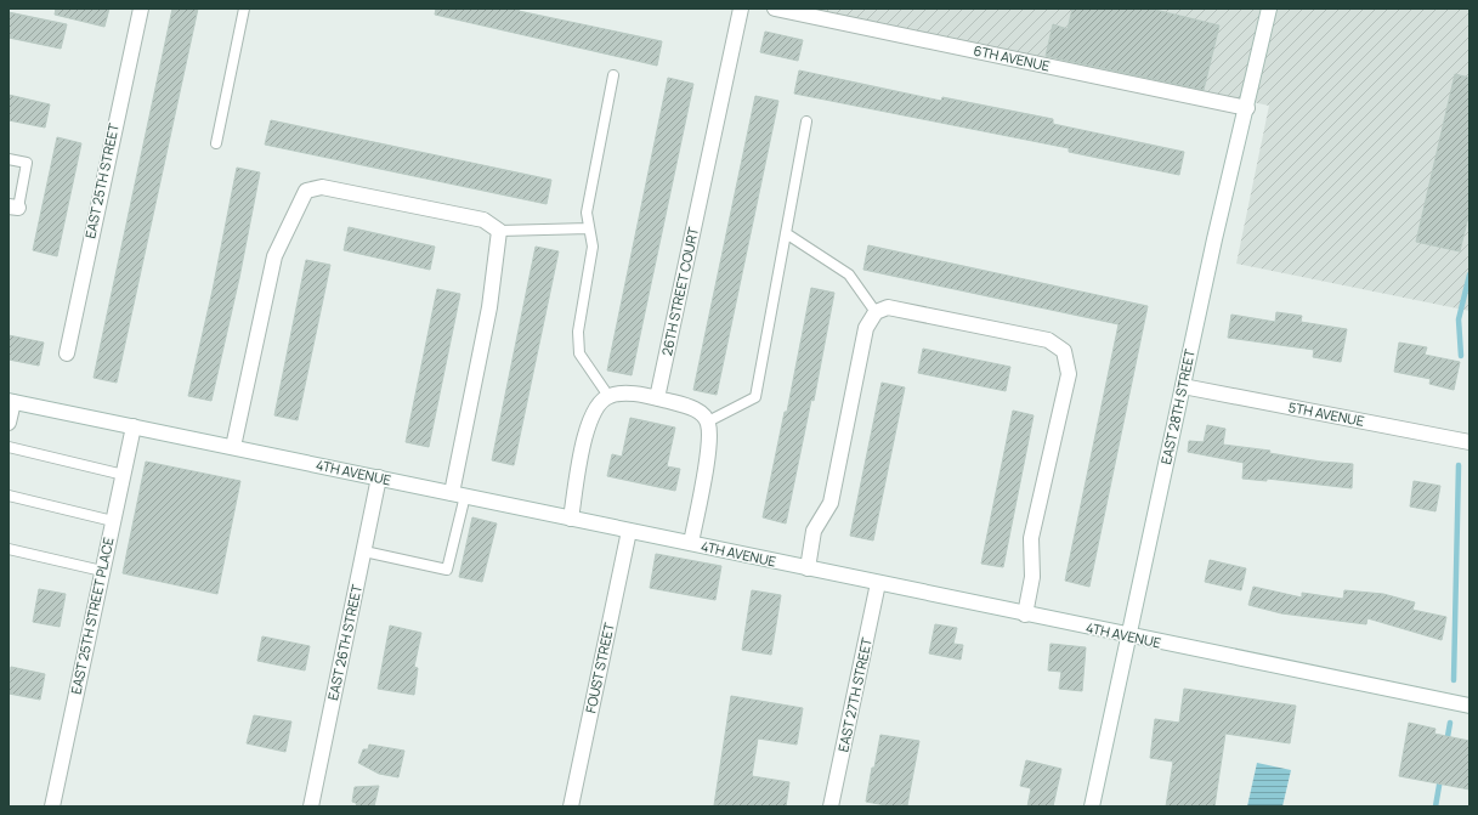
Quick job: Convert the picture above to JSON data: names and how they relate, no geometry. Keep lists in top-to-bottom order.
{
  "streets": {
    "street": [
      "6TH AVENUE",
      "EAST 25TH STREET",
      "26TH STREET COURT",
      "EAST 28TH STREET",
      "5TH AVENUE",
      "4TH AVENUE",
      "EAST 25TH STREET PLACE",
      "EAST 26TH STREET",
      "FOUST STREET",
      "EAST 27TH STREET"
    ]
  },
  "crossings": [
    ["6TH AVENUE", "EAST 28TH STREET"],
    ["EAST 28TH STREET", "5TH AVENUE"],
    ["EAST 28TH STREET", "4TH AVENUE"],
    ["4TH AVENUE", "EAST 25TH STREET PLACE"],
    ["4TH AVENUE", "EAST 26TH STREET"],
    ["4TH AVENUE", "FOUST STREET"],
    ["4TH AVENUE", "EAST 27TH STREET"]
  ]
}
